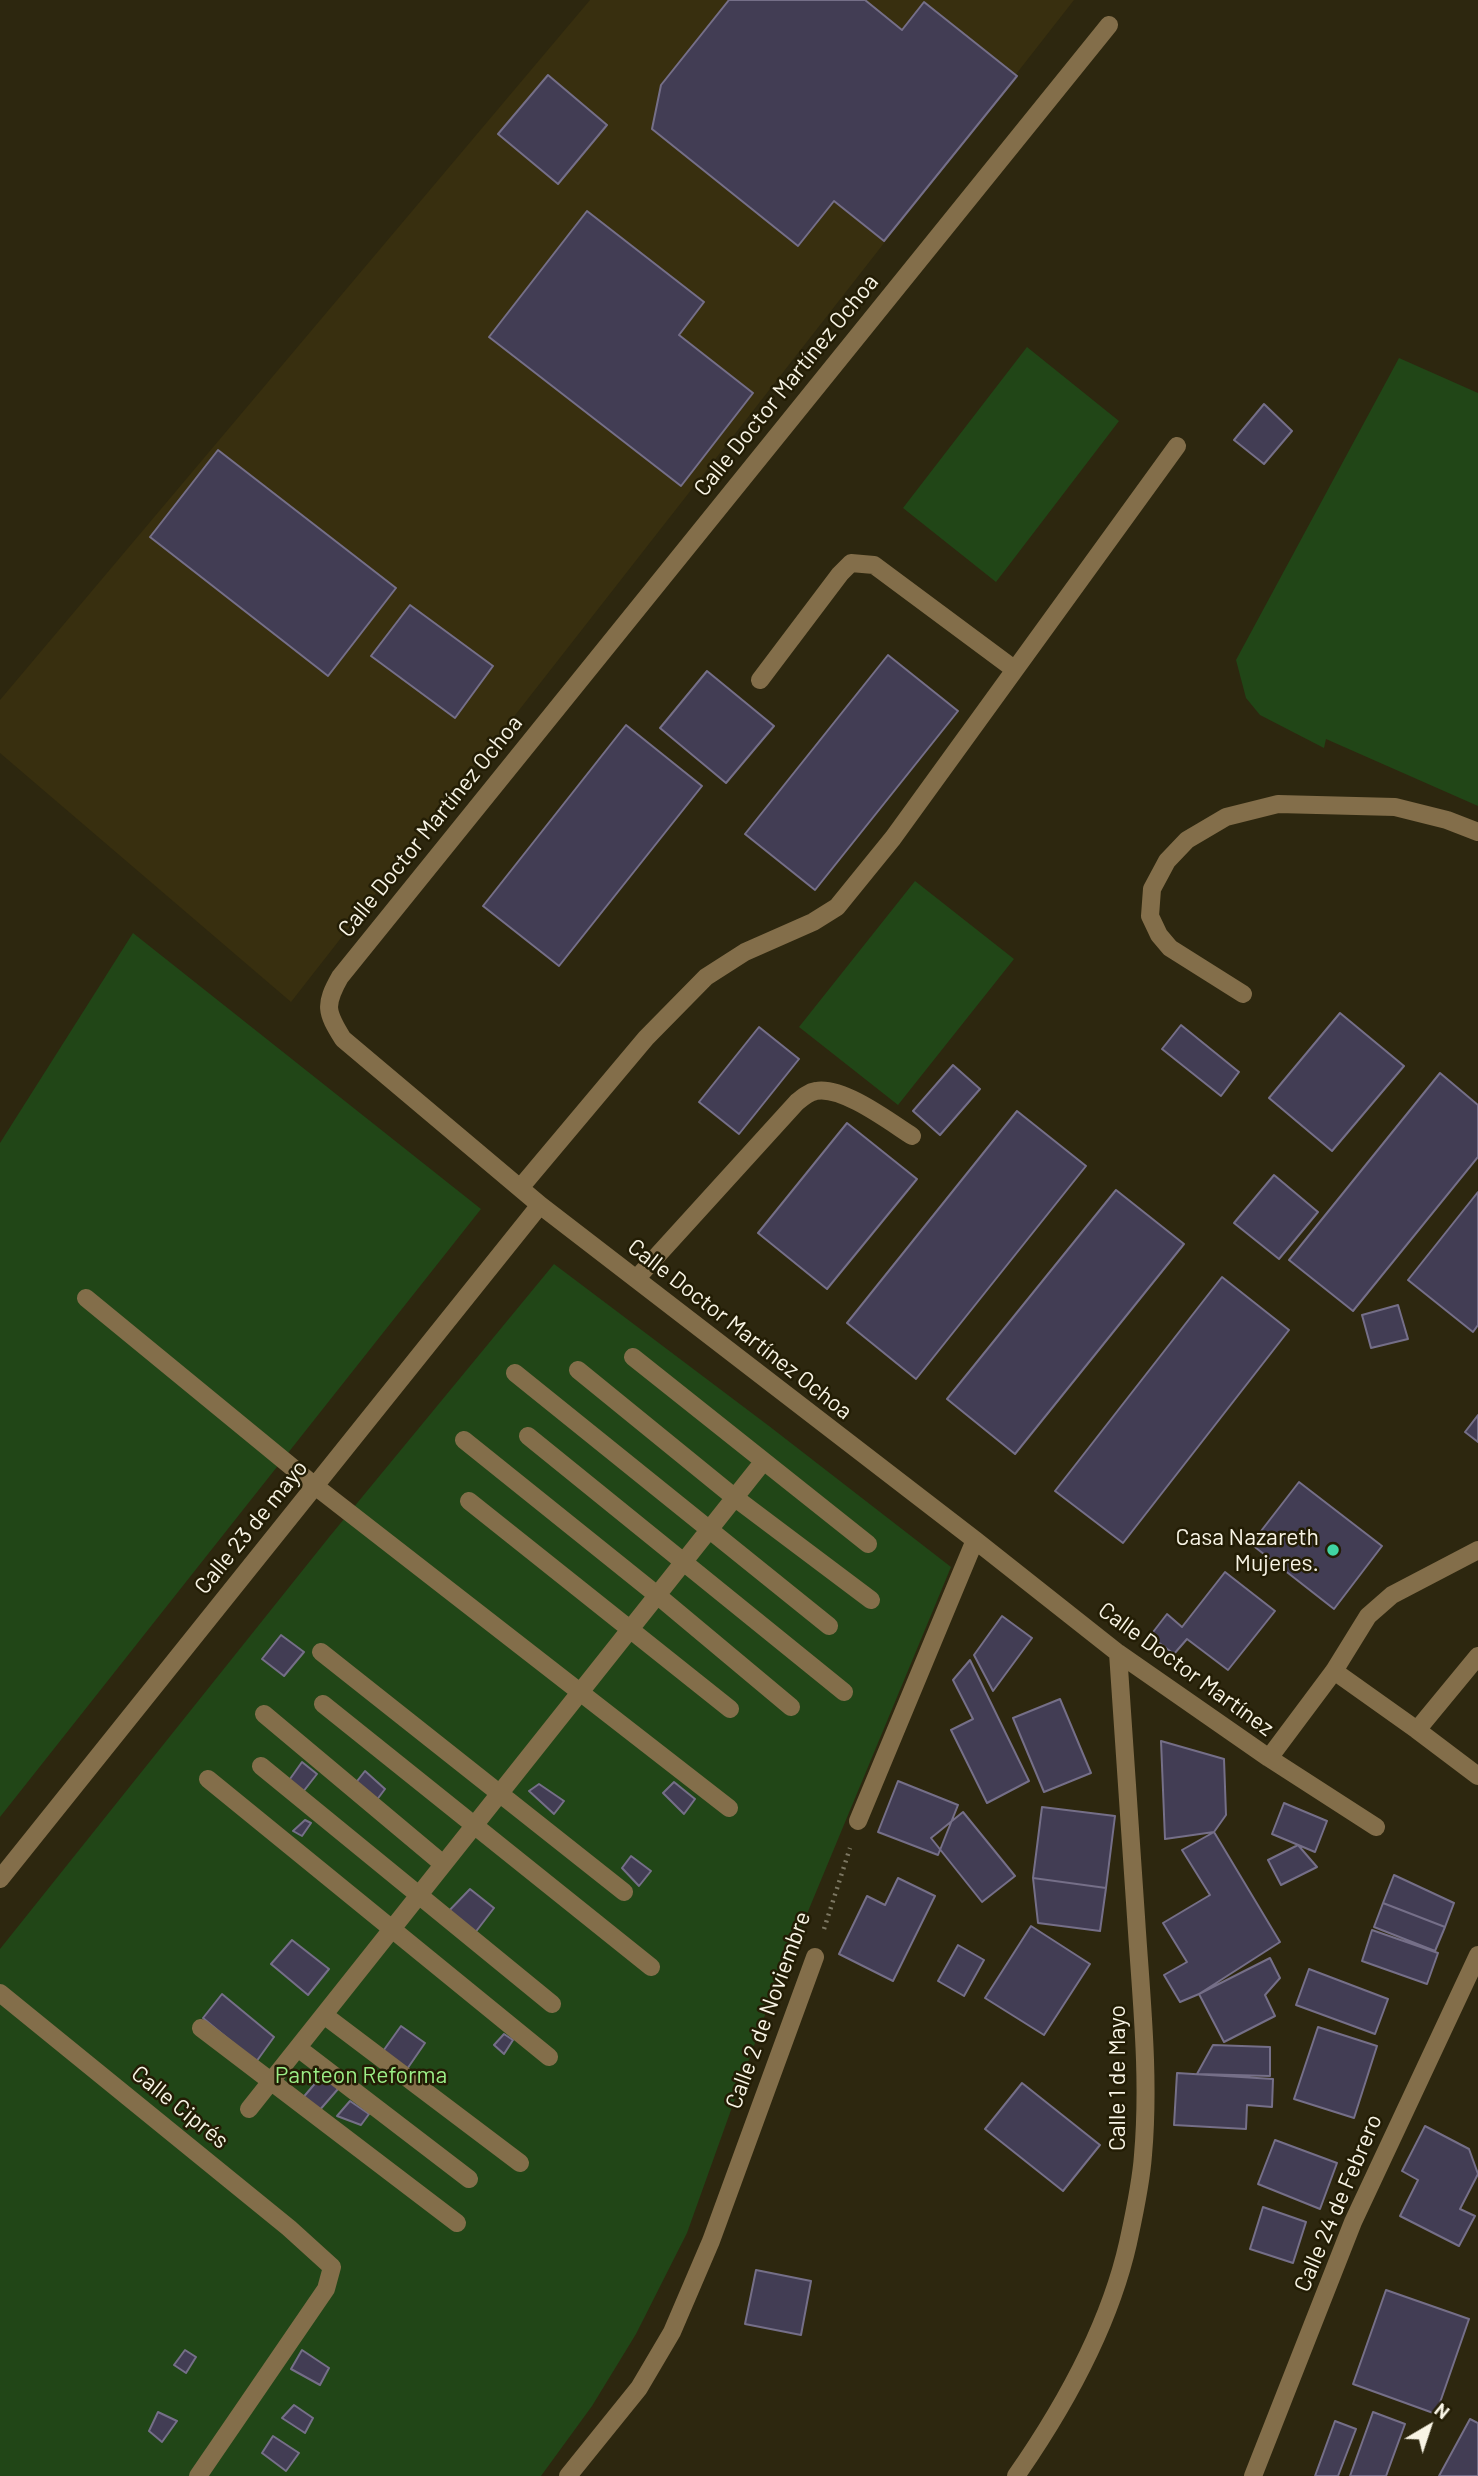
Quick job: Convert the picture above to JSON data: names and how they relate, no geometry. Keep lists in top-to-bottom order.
{
  "streets": {
    "street": [
      "Calle Doctor Martínez Ochoa",
      "Calle 23 de mayo",
      "Calle Doctor Martínez",
      "Calle 2 de Noviembre",
      "Calle 1 de Mayo",
      "Calle Ciprés",
      "Calle 24 de Febrero"
    ]
  },
  "crossings": [
    ["Calle Doctor Martínez Ochoa", "Calle 23 de mayo"],
    ["Calle Doctor Martínez Ochoa", "Calle Doctor Martínez"],
    ["Calle Doctor Martínez", "Calle 1 de Mayo"]
  ],
  "parks": ["Panteon Reforma"],
  "places": ["Casa Nazareth Mujeres."],
  "north": "top right"
}
